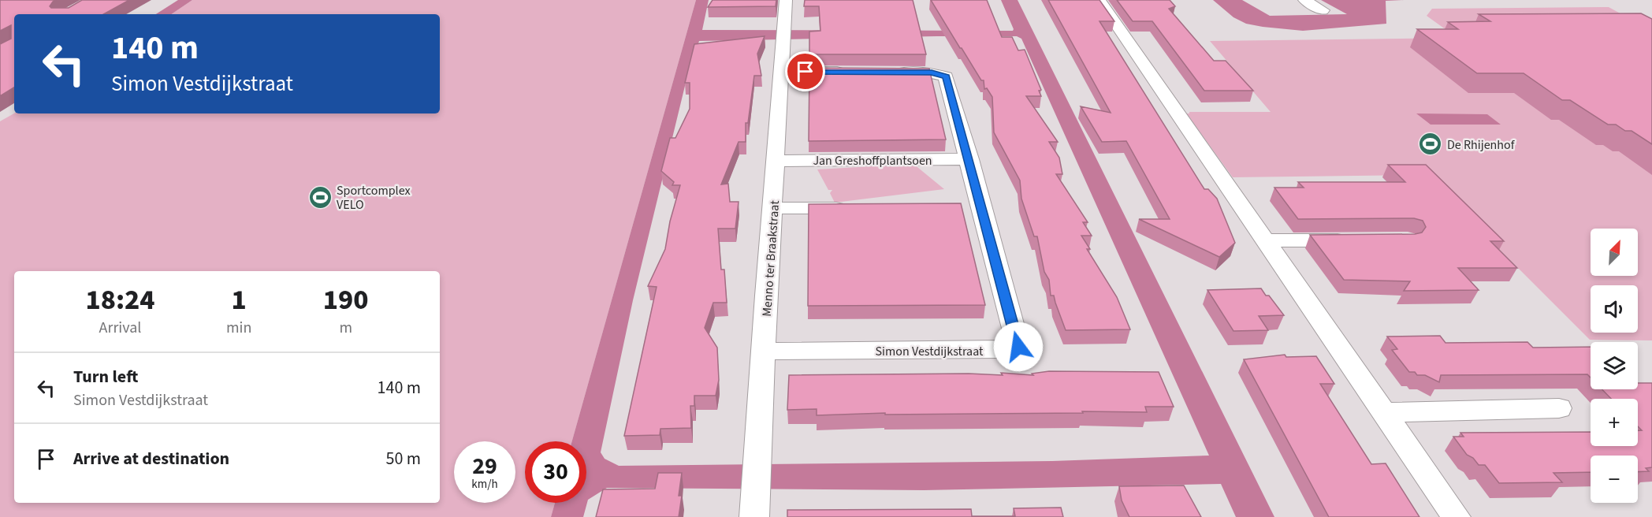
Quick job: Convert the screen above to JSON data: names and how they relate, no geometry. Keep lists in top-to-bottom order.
{
  "streets": {
    "street": ["Jan Greshoffplantsoen", "Menno ter Braakstraat", "Simon Vestdijkstraat"]
  },
  "crossings": [
    ["Jan Greshoffplantsoen", "Menno ter Braakstraat"],
    ["Jan Greshoffplantsoen", "Simon Vestdijkstraat"],
    ["Menno ter Braakstraat", "Simon Vestdijkstraat"]
  ],
  "places": {
    "sports": ["De Rhijenhof", "Sportcomplex VELO"]
  },
  "north": "top right",
  "page": {
    "turn": ["140 m", "Simon Vestdijkstraat"],
    "map_buttons": ["+", "−"],
    "eta": [
      "18:24",
      "Arrival",
      "1",
      "min",
      "190",
      "m"
    ],
    "list": [
      {
        "name": "Turn left",
        "note": "Simon Vestdijkstraat",
        "value": "140 m"
      },
      {
        "name": "Arrive at destination",
        "value": "50 m"
      }
    ],
    "speed": "29 km/h",
    "limit": "30"
  }
}
